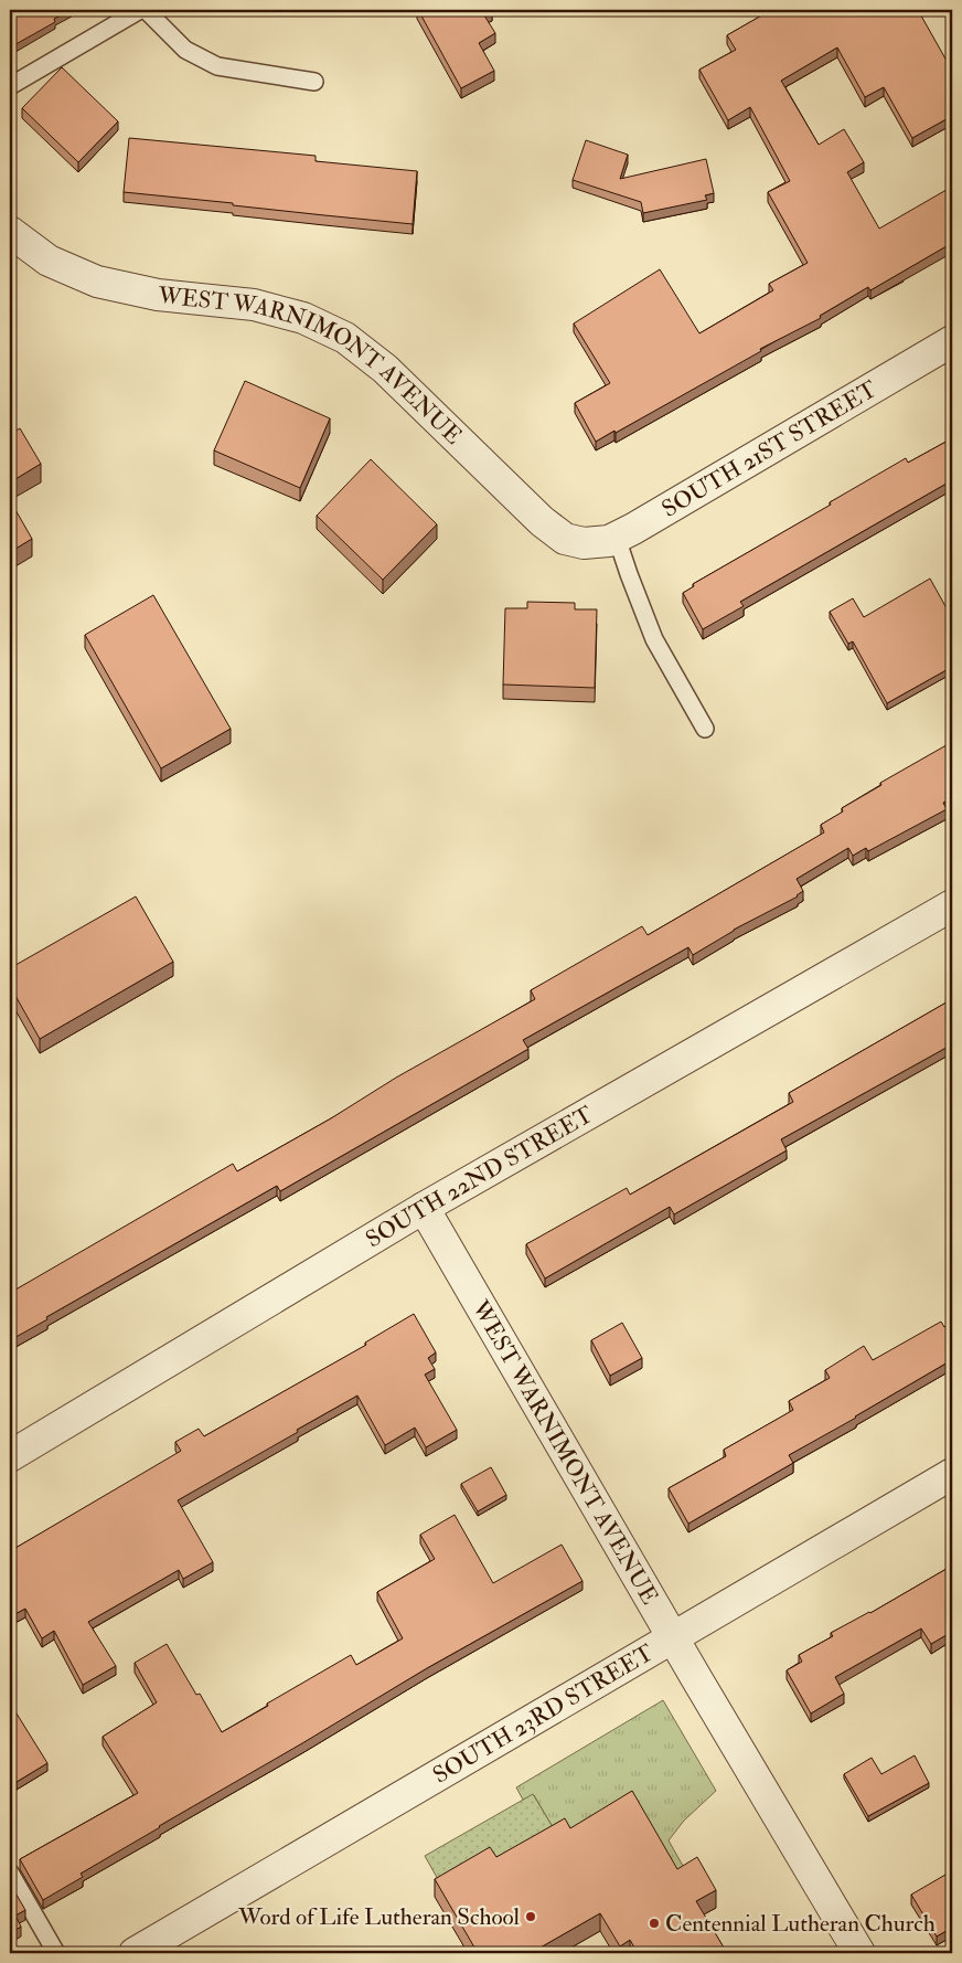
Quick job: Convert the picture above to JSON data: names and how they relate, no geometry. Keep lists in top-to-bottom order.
{
  "streets": {
    "street": [
      "WEST WARNIMONT AVENUE",
      "SOUTH 21ST STREET",
      "SOUTH 22ND STREET",
      "SOUTH 23RD STREET"
    ]
  },
  "crossings": [
    ["WEST WARNIMONT AVENUE", "SOUTH 21ST STREET"],
    ["WEST WARNIMONT AVENUE", "SOUTH 22ND STREET"],
    ["WEST WARNIMONT AVENUE", "SOUTH 23RD STREET"]
  ],
  "places": ["Word of Life Lutheran School", "Centennial Lutheran Church"]
}
